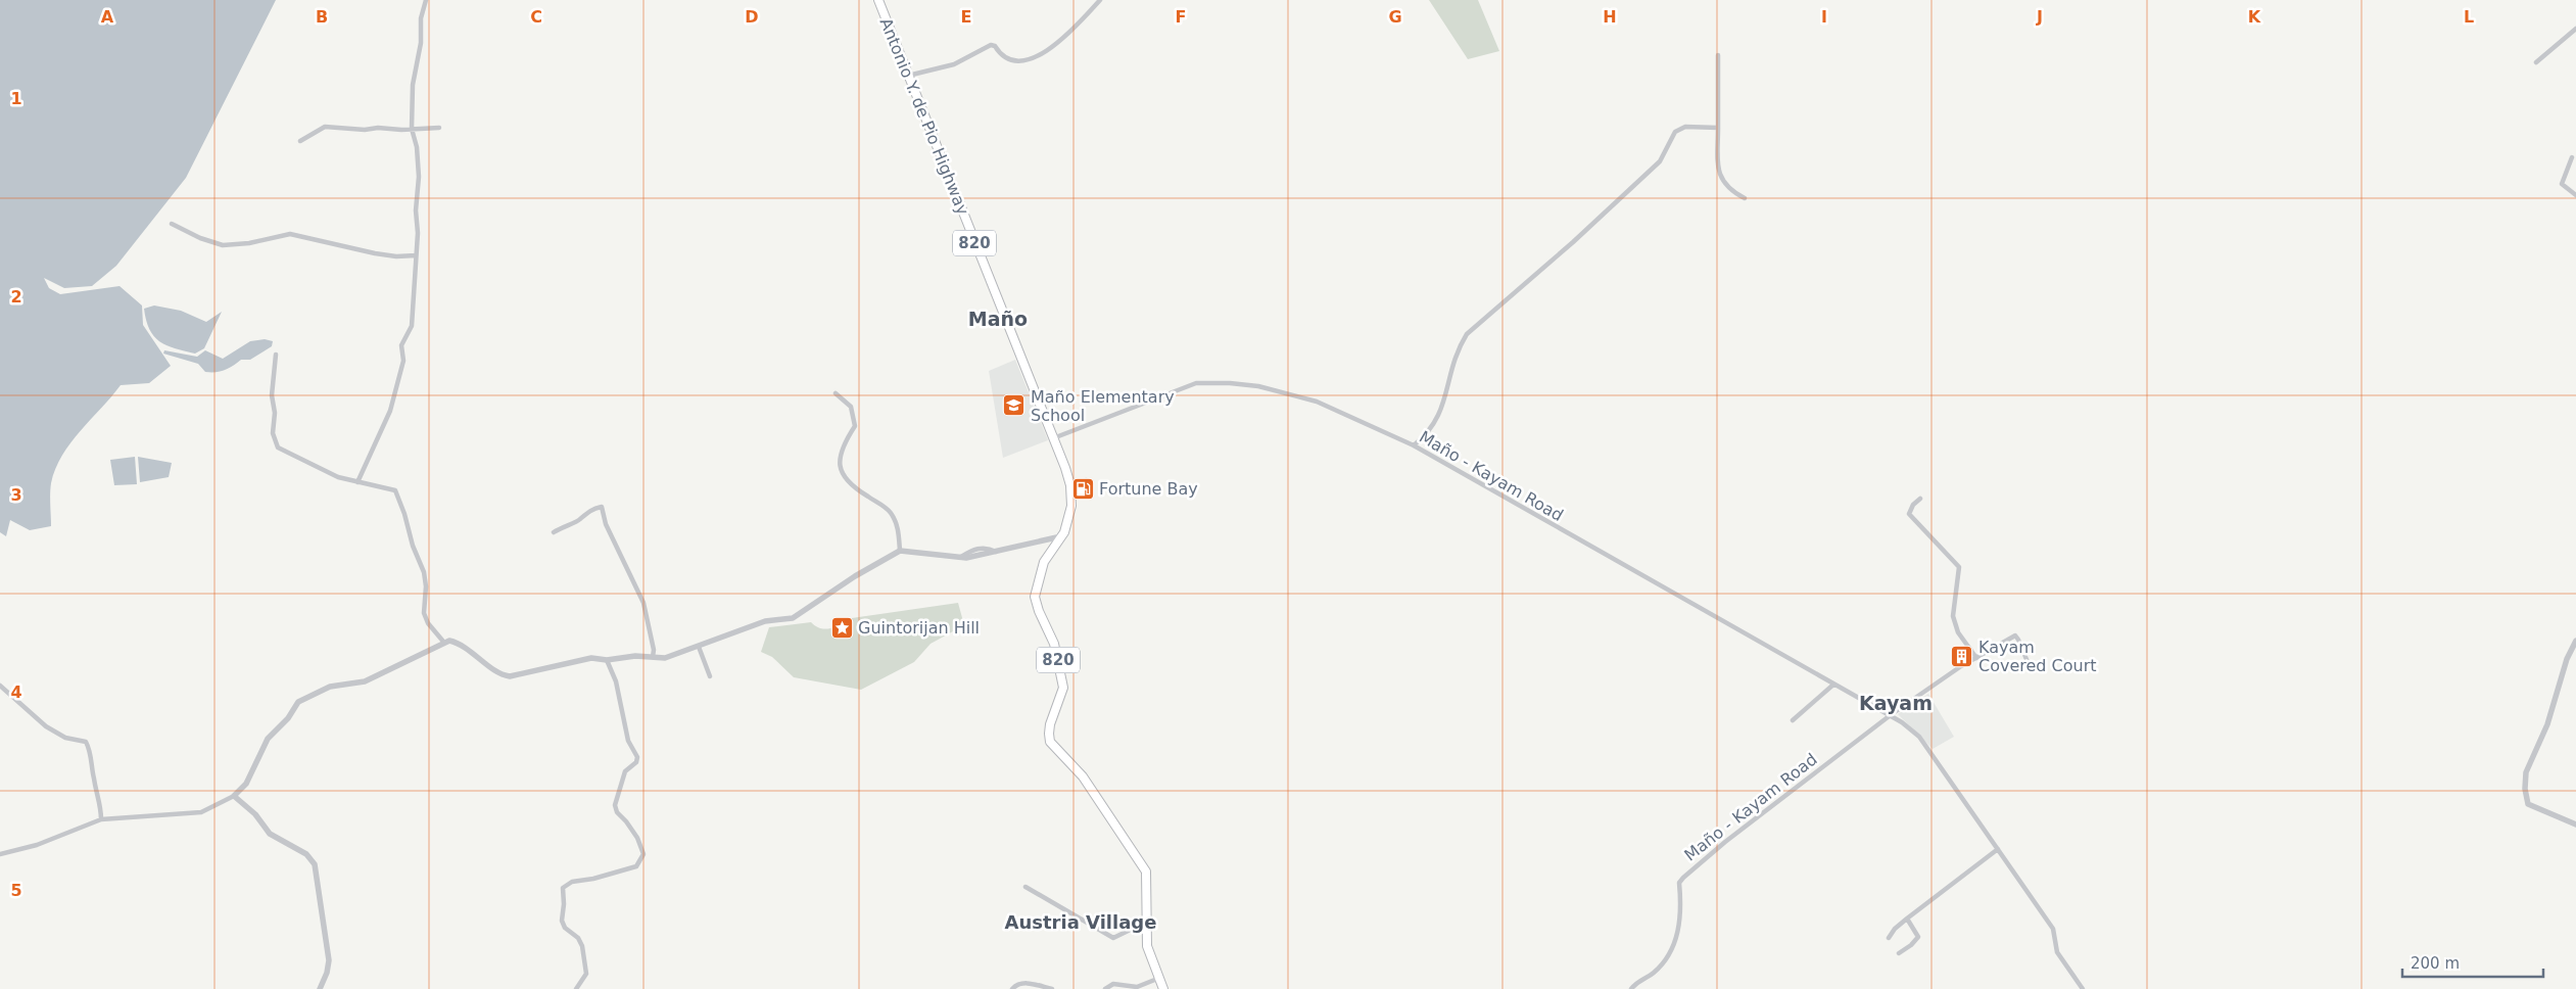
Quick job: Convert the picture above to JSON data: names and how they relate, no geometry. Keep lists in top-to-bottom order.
{
  "streets": {
    "highway": ["Antonio Y. de Pio Highway", "820"],
    "street": ["Maño - Kayam Road"]
  },
  "crossings": [
    ["Antonio Y. de Pio Highway", "Maño - Kayam Road"]
  ],
  "districts": ["Maño", "Kayam", "Austria Village"],
  "places": {
    "school or university": ["Maño Elementary School"],
    "fuel station": ["Fortune Bay"],
    "place": ["Guintorijan Hill"],
    "building": ["Kayam Covered Court"]
  },
  "scale_bar": "200 m",
  "grid": {
    "columns": [
      "A",
      "B",
      "C",
      "D",
      "E",
      "F",
      "G",
      "H",
      "I",
      "J",
      "K",
      "L"
    ],
    "rows": [
      "1",
      "2",
      "3",
      "4",
      "5"
    ]
  }
}
